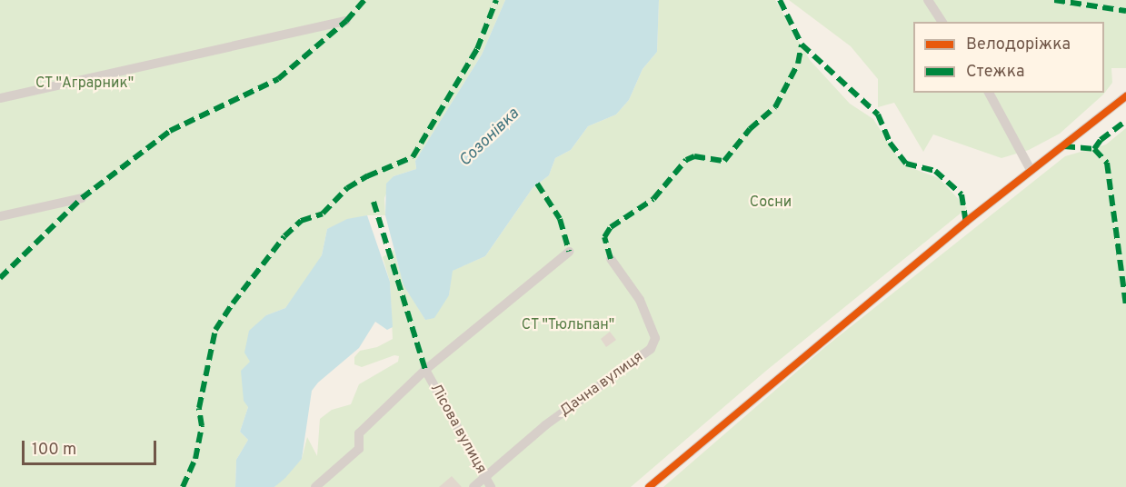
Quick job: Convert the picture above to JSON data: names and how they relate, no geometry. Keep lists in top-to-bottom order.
{
  "streets": {
    "street": ["Дачна вулиця", "Лісова вулиця"]
  },
  "crossings": [
    ["Дачна вулиця", "Лісова вулиця"]
  ],
  "water": ["Созонівка"],
  "parks": ["СТ \"Аграрник\"", "Сосни", "СТ \"Тюльпан\""],
  "legend": ["Велодоріжка", "Стежка"],
  "scale_bar": "100 m"
}
